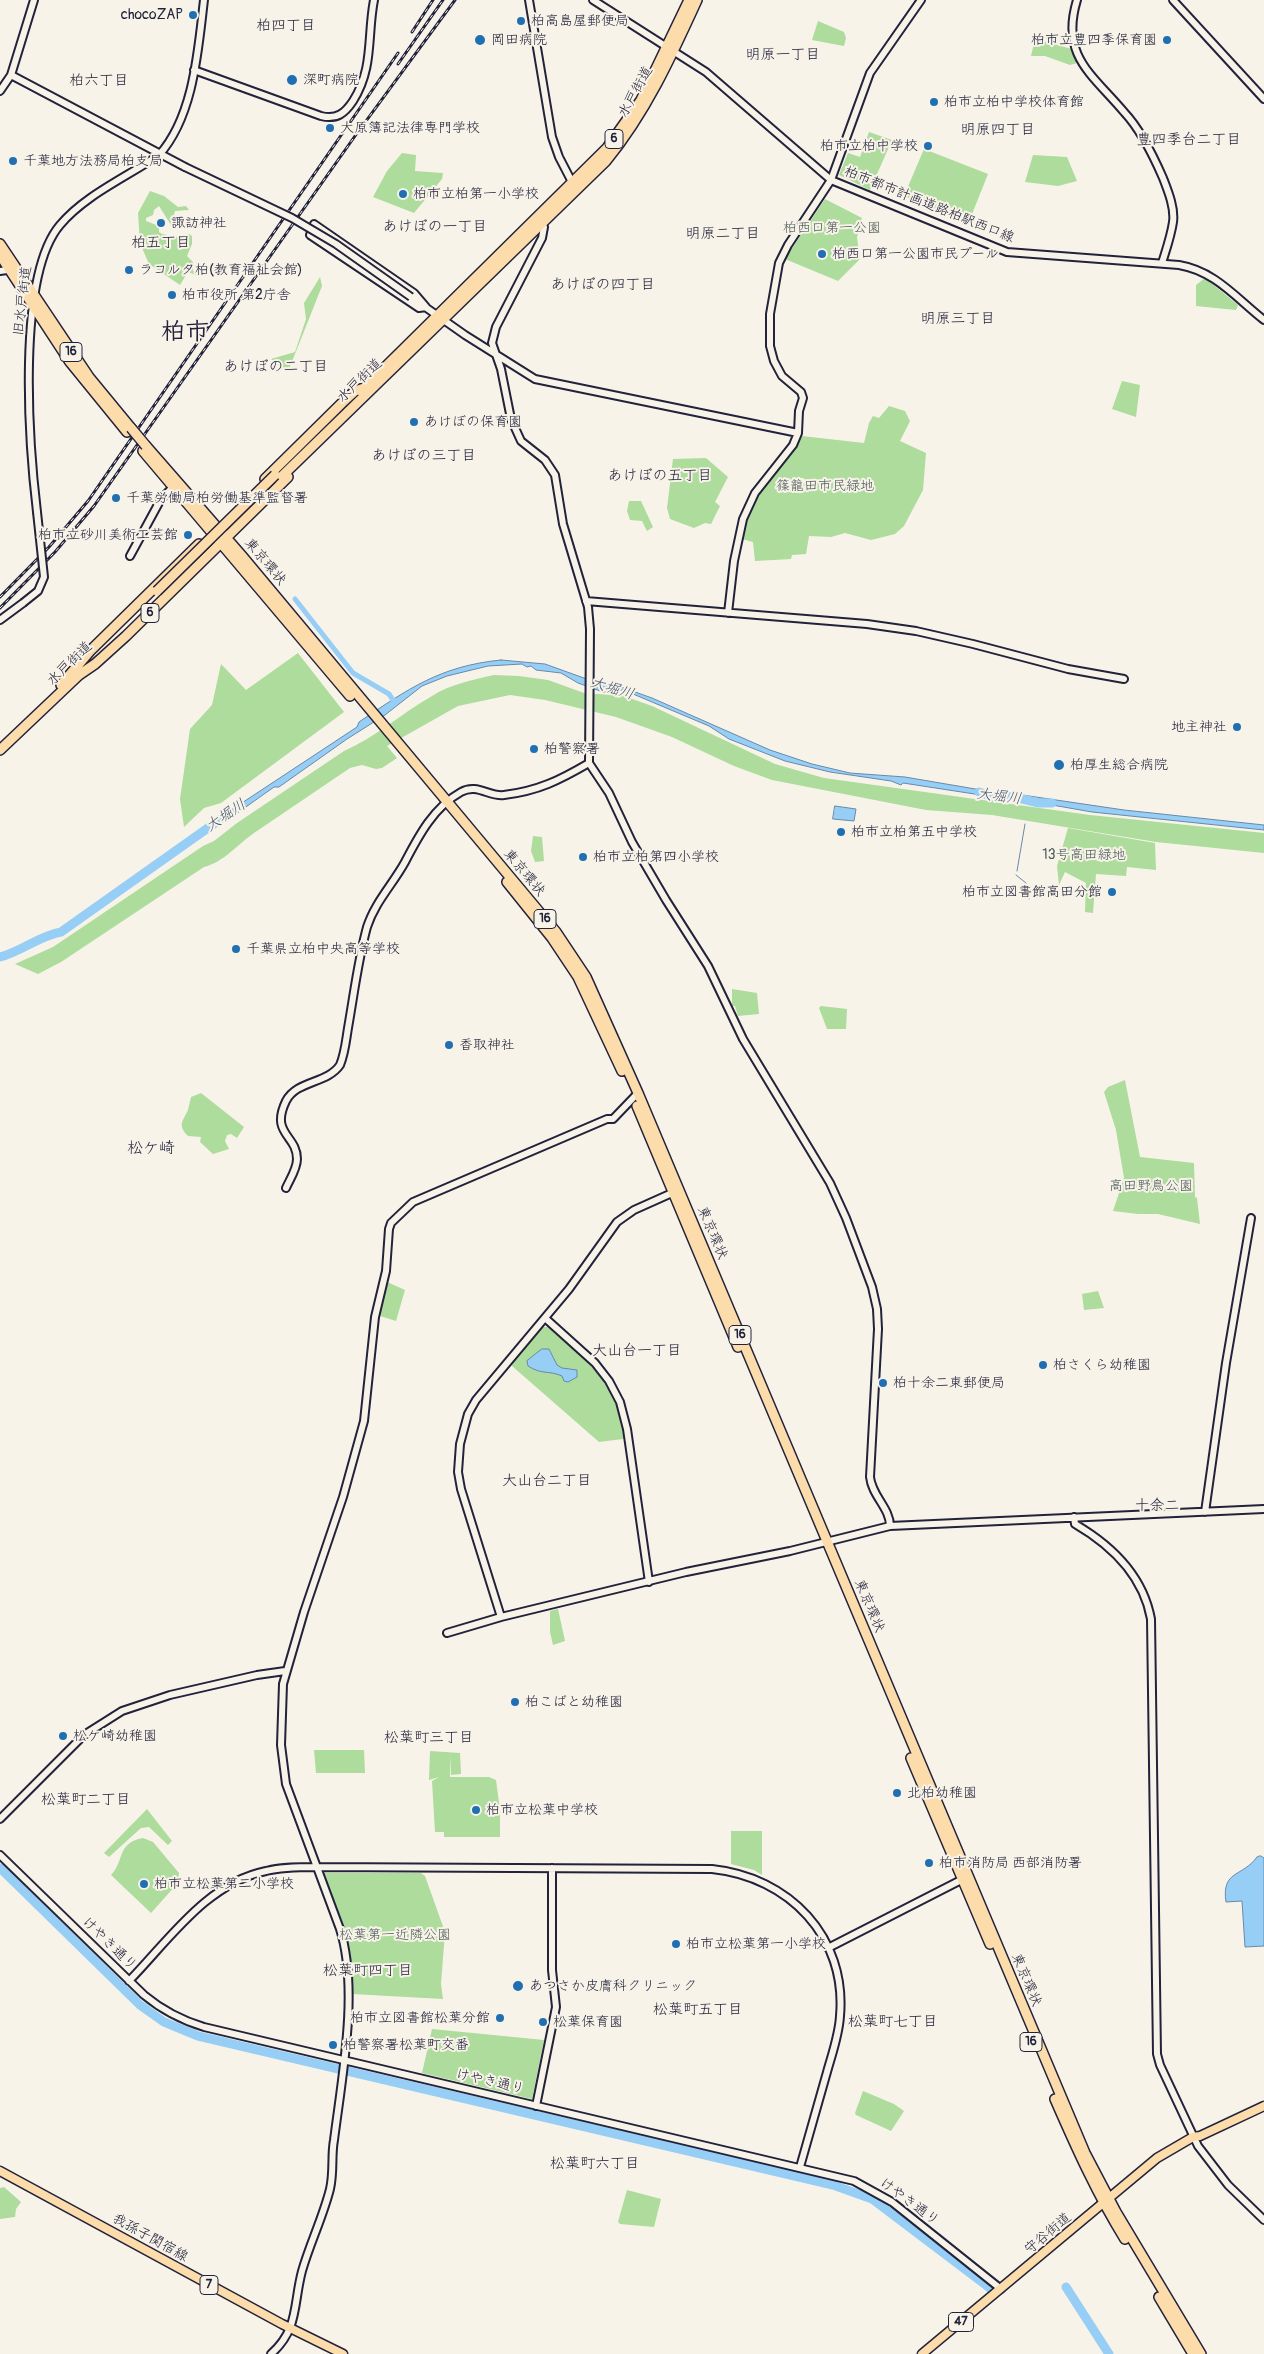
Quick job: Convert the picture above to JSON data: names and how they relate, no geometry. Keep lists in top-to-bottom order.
{
  "streets": {
    "highway": [
      "水戸街道",
      "6",
      "16",
      "東京環状"
    ],
    "main road": [
      "守谷街道",
      "我孫子関宿線",
      "7",
      "47"
    ],
    "street": ["柏市都市計画道路柏駅西口線", "旧水戸街道", "けやき通り"]
  },
  "crossings": [
    ["水戸街道", "6"],
    ["水戸街道", "柏市都市計画道路柏駅西口線"],
    ["6", "東京環状"],
    ["旧水戸街道", "東京環状"],
    ["東京環状", "守谷街道"],
    ["けやき通り", "守谷街道"]
  ],
  "districts": [
    "柏四丁目",
    "明原一丁目",
    "柏六丁目",
    "明原四丁目",
    "豊四季台二丁目",
    "あけぼの一丁目",
    "明原二丁目",
    "柏五丁目",
    "あけぼの四丁目",
    "明原三丁目",
    "柏市",
    "あけぼの二丁目",
    "あけぼの三丁目",
    "あけぼの五丁目",
    "松ケ崎",
    "大山台一丁目",
    "大山台二丁目",
    "十余二",
    "松葉町三丁目",
    "松葉町二丁目",
    "松葉町四丁目",
    "松葉町五丁目",
    "松葉町七丁目",
    "松葉町六丁目"
  ],
  "water": ["大堀川"],
  "parks": [
    "柏西口第一公園",
    "篠籠田市民緑地",
    "13号高田緑地",
    "高田野鳥公園",
    "松葉第一近隣公園"
  ],
  "places": [
    "chocoZAP",
    "柏高島屋郵便局",
    "岡田病院",
    "柏市立豊四季保育園",
    "深町病院",
    "柏市立柏中学校体育館",
    "大原簿記法律専門学校",
    "柏市立柏中学校",
    "千葉地方法務局柏支局",
    "柏市立柏第一小学校",
    "諏訪神社",
    "柏西口第一公園市民プール",
    "ラコルタ柏(教育福祉会館)",
    "柏市役所 第2庁舎",
    "あけぼの保育園",
    "千葉労働局柏労働基準監督署",
    "柏市立砂川美術工芸館",
    "地主神社",
    "柏警察署",
    "柏厚生総合病院",
    "柏市立柏第五中学校",
    "柏市立柏第四小学校",
    "柏市立図書館高田分館",
    "千葉県立柏中央高等学校",
    "香取神社",
    "柏さくら幼稚園",
    "柏十余二東郵便局",
    "柏こばと幼稚園",
    "松ケ崎幼稚園",
    "北柏幼稚園",
    "柏市立松葉中学校",
    "柏市消防局 西部消防署",
    "柏市立松葉第二小学校",
    "柏市立松葉第一小学校",
    "あつさか皮膚科クリニック",
    "柏市立図書館松葉分館",
    "松葉保育園",
    "柏警察署松葉町交番"
  ]
}
